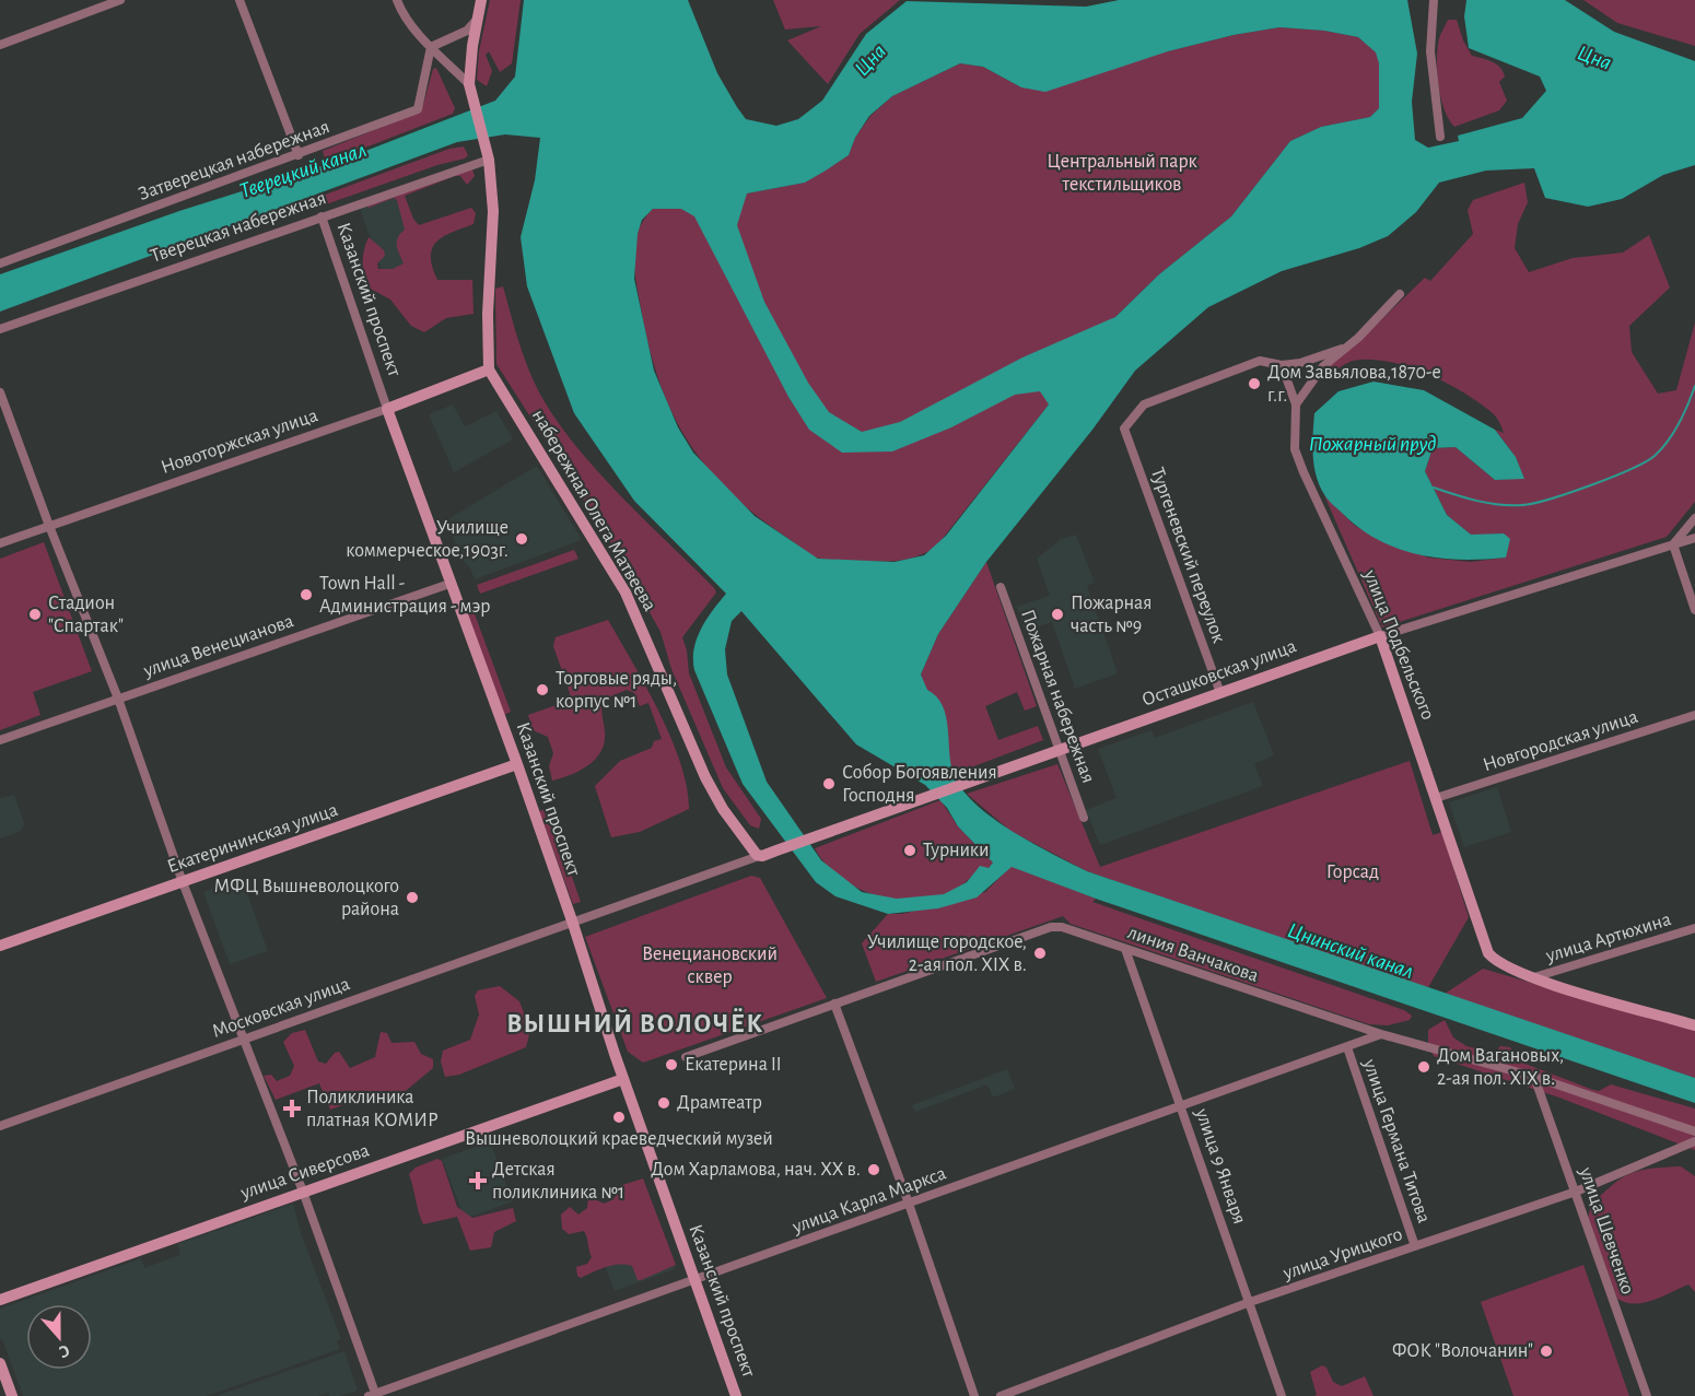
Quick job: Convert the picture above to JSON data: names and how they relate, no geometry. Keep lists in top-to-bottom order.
{
  "streets": {
    "street": [
      "Затверецкая набережная",
      "Тверецкая набережная",
      "Казанский проспект",
      "Новоторжская улица",
      "набережная Олега Матвеева",
      "Тургеневский переулок",
      "улица Подбельского",
      "улица Венецианова",
      "Осташковская улица",
      "Пожарная набережная",
      "Новгородская улица",
      "Екатерининская улица",
      "улица Артюхина",
      "линия Ванчакова",
      "Московская улица",
      "улица Германа Титова",
      "улица 9 Января",
      "улица Сиверсова",
      "улица Карла Маркса",
      "улица Шевченко",
      "улица Урицкого"
    ]
  },
  "crossings": [
    ["Тверецкая набережная", "Казанский проспект"],
    ["Казанский проспект", "Новоторжская улица"],
    ["Казанский проспект", "улица Венецианова"],
    ["Казанский проспект", "Екатерининская улица"],
    ["Казанский проспект", "Московская улица"],
    ["Казанский проспект", "улица Сиверсова"],
    ["Казанский проспект", "улица Карла Маркса"],
    ["Новоторжская улица", "набережная Олега Матвеева"],
    ["набережная Олега Матвеева", "Осташковская улица"],
    ["набережная Олега Матвеева", "Московская улица"],
    ["Тургеневский переулок", "улица Подбельского"],
    ["Тургеневский переулок", "Осташковская улица"],
    ["улица Подбельского", "Осташковская улица"],
    ["улица Подбельского", "Новгородская улица"],
    ["улица Подбельского", "улица Артюхина"],
    ["Осташковская улица", "Пожарная набережная"],
    ["Осташковская улица", "Московская улица"],
    ["линия Ванчакова", "улица 9 Января"],
    ["линия Ванчакова", "улица Карла Маркса"],
    ["линия Ванчакова", "улица Шевченко"],
    ["улица Германа Титова", "улица Карла Маркса"],
    ["улица Германа Титова", "улица Урицкого"],
    ["улица 9 Января", "улица Карла Маркса"],
    ["улица 9 Января", "улица Урицкого"],
    ["улица Шевченко", "улица Урицкого"]
  ],
  "districts": ["ВЫШНИЙ ВОЛОЧЁК"],
  "water": [
    "Цна",
    "Тверецкий канал",
    "Пожарный пруд",
    "Цнинский канал"
  ],
  "parks": ["Центральный парк текстильщиков", "Горсад", "Венециановский сквер"],
  "places": {
    "other": [
      "Дом Завьялова,1870-е г.г.",
      "Училище коммерческое,1903г.",
      "Town Hall - Администрация - мэр",
      "Стадион \"Спартак\"",
      "Пожарная часть №9",
      "Торговые ряды, корпус №1",
      "Собор Богоявления Господня",
      "Турники",
      "МФЦ Вышневолоцкого района",
      "Училище городское, 2-ая пол. XIX в.",
      "Екатерина II",
      "Дом Вагановых, 2-ая пол. XIX в.",
      "Драмтеатр",
      "Вышневолоцкий краеведческий музей",
      "Дом Харламова, нач. XX в.",
      "ФОК \"Волочанин\""
    ],
    "health": ["Поликлиника платная КОМИР", "Детская поликлиника №1"]
  },
  "north": "bottom"
}
